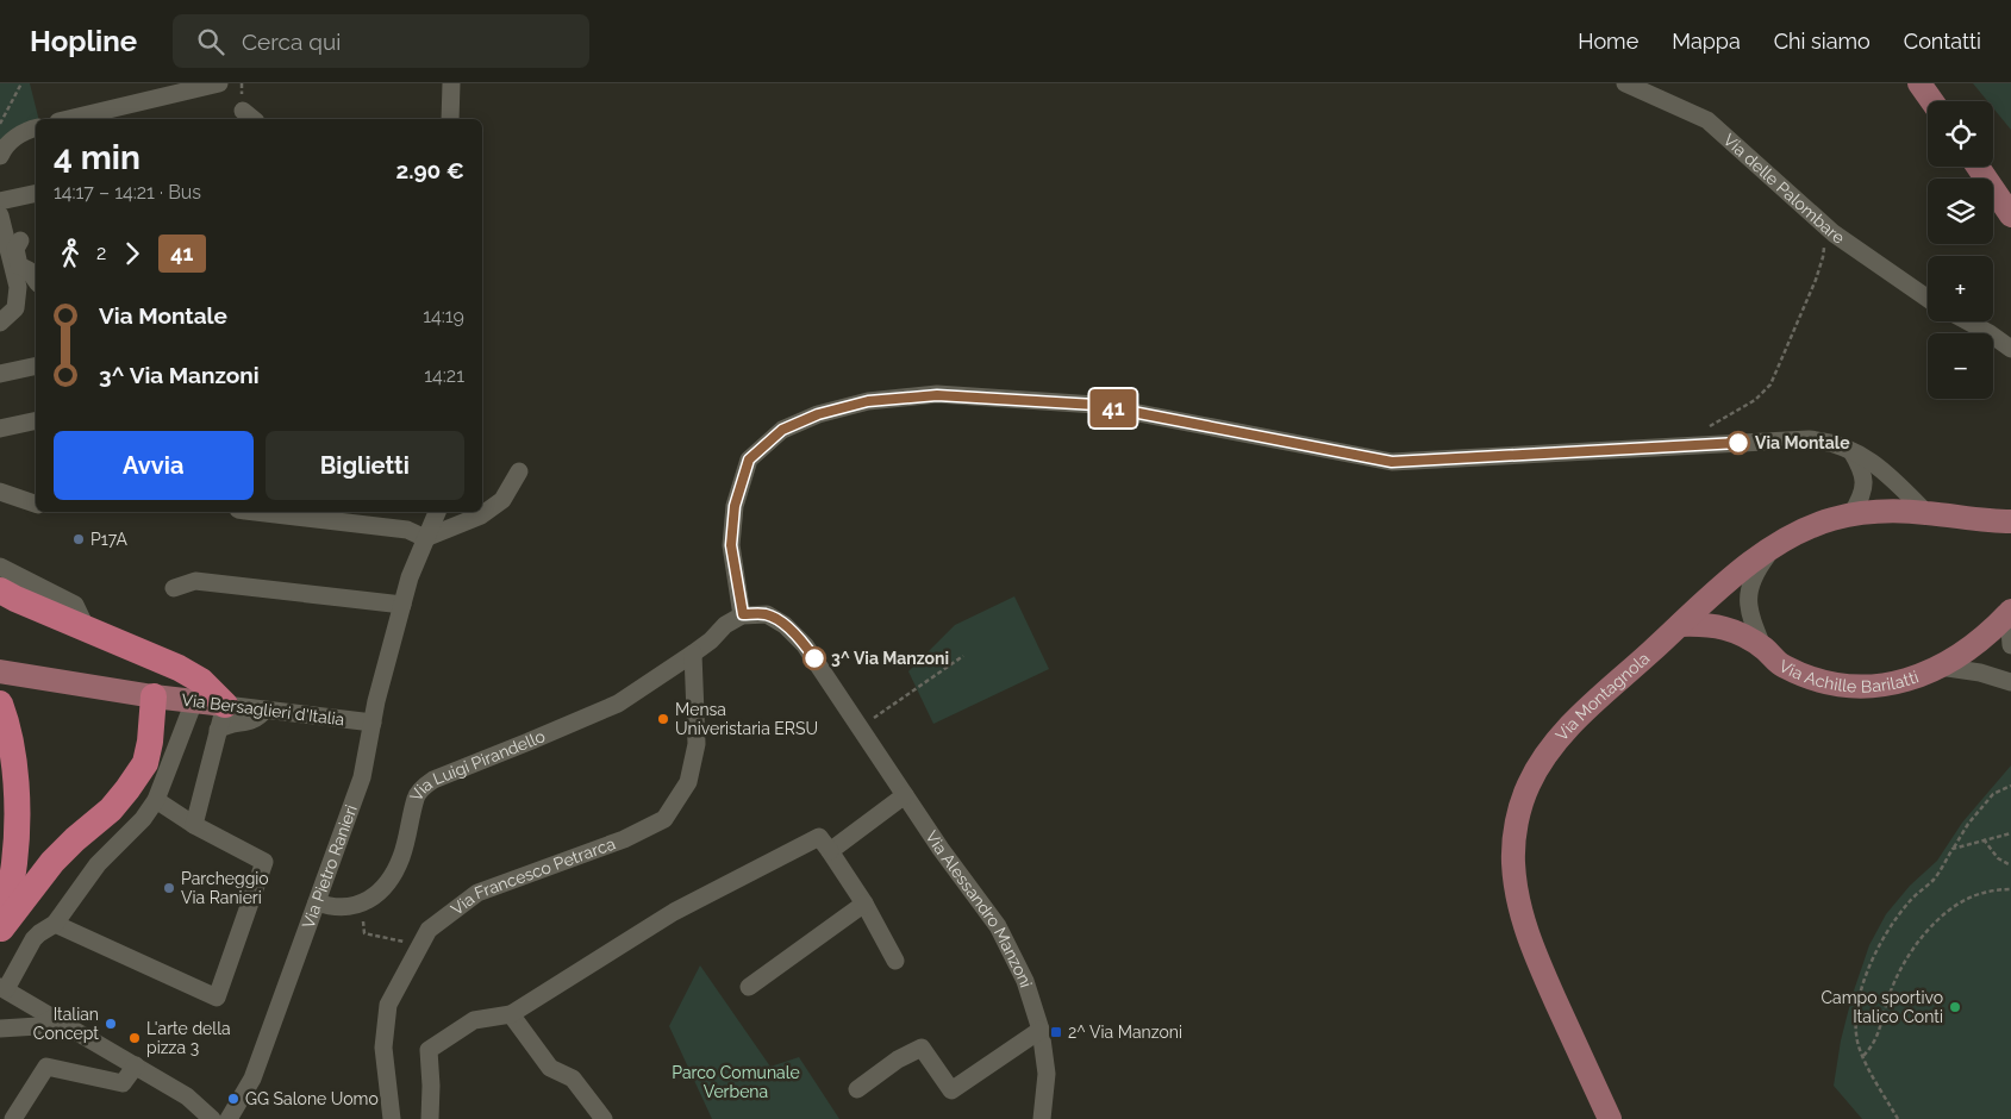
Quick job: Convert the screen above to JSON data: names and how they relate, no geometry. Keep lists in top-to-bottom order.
{
  "streets": {
    "main road": ["Via Achille Barilatti", "Via Montagnola", "Via Bersaglieri d'Italia"],
    "street": [
      "Via delle Palombare",
      "Via Luigi Pirandello",
      "Via Pietro Ranieri",
      "Via Francesco Petrarca",
      "Via Alessandro Manzoni"
    ]
  },
  "crossings": [
    ["Via Achille Barilatti", "Via Montagnola"],
    ["Via Bersaglieri d'Italia", "Via Pietro Ranieri"],
    ["Via Luigi Pirandello", "Via Francesco Petrarca"]
  ],
  "parks": ["Parco Comunale Verbena"],
  "places": {
    "other": [
      "Via Montale",
      "P17A",
      "3^ Via Manzoni",
      "Mensa Univeristaria ERSU",
      "Parcheggio Via Ranieri",
      "Campo sportivo Italico Conti",
      "Italian Concept",
      "L'arte della pizza 3",
      "GG Salone Uomo"
    ],
    "transit": ["2^ Via Manzoni"]
  },
  "lines": ["bus line 41"],
  "page": {
    "header": "Hopline",
    "search": "Cerca qui",
    "nav": [
      "Home",
      "Mappa",
      "Chi siamo",
      "Contatti"
    ],
    "on_map": "41",
    "map_buttons": ["+", "−"],
    "heading": ["4 min", "14:17 – 14:21 · Bus", "2.90 €"],
    "legs": ["2", "41"],
    "list": [
      {
        "name": "Via Montale",
        "value": "14:19"
      },
      {
        "name": "3^ Via Manzoni",
        "value": "14:21"
      }
    ],
    "buttons": ["Avvia", "Biglietti"]
  }
}
